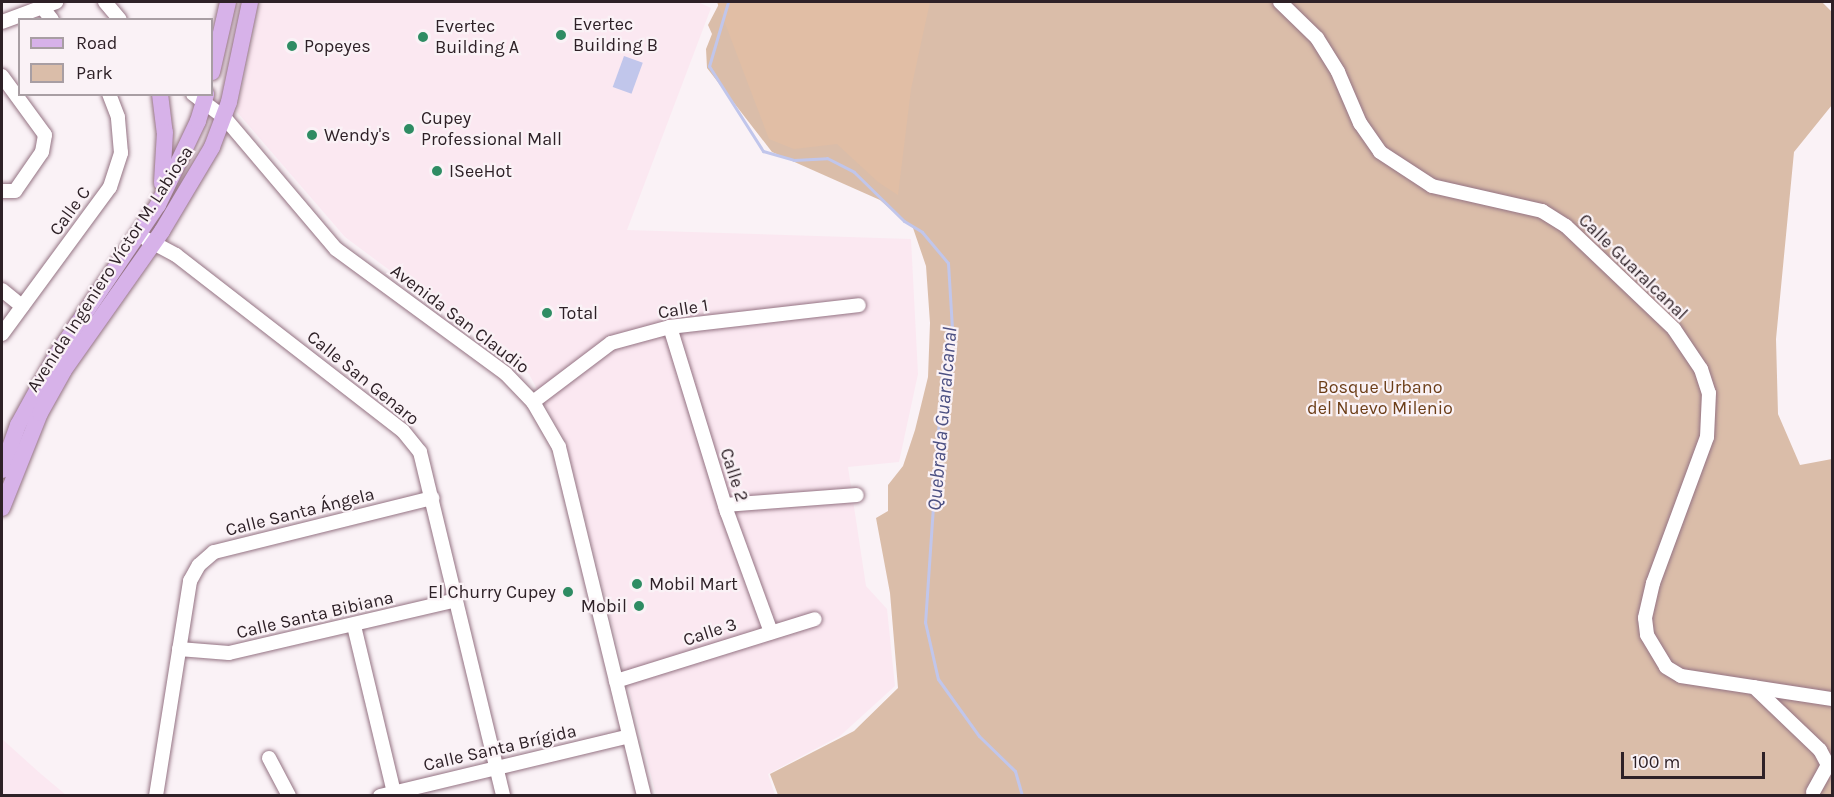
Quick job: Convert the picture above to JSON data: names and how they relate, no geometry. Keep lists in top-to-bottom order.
{
  "streets": {
    "main road": ["Avenida Ingeniero Víctor M. Labiosa"],
    "street": [
      "Calle C",
      "Calle Guaralcanal",
      "Calle 1",
      "Avenida San Claudio",
      "Calle San Genaro",
      "Calle 2",
      "Calle Santa Ángela",
      "Calle Santa Bibiana",
      "Calle 3",
      "Calle Santa Brígida"
    ]
  },
  "crossings": [
    ["Avenida Ingeniero Víctor M. Labiosa", "Avenida San Claudio"],
    ["Avenida Ingeniero Víctor M. Labiosa", "Calle San Genaro"],
    ["Calle 1", "Avenida San Claudio"],
    ["Calle 1", "Calle 2"],
    ["Avenida San Claudio", "Calle 3"],
    ["Avenida San Claudio", "Calle Santa Brígida"],
    ["Calle San Genaro", "Calle Santa Ángela"],
    ["Calle San Genaro", "Calle Santa Bibiana"],
    ["Calle San Genaro", "Calle Santa Brígida"],
    ["Calle 2", "Calle 3"],
    ["Calle Santa Ángela", "Calle Santa Bibiana"]
  ],
  "water": ["Quebrada Guaralcanal"],
  "parks": ["Bosque Urbano del Nuevo Milenio"],
  "places": [
    "Evertec Building B",
    "Evertec Building A",
    "Popeyes",
    "Cupey Professional Mall",
    "Wendy's",
    "ISeeHot",
    "Total",
    "Mobil Mart",
    "El Churry Cupey",
    "Mobil"
  ],
  "legend": ["Road", "Park"],
  "scale_bar": "100 m"
}
